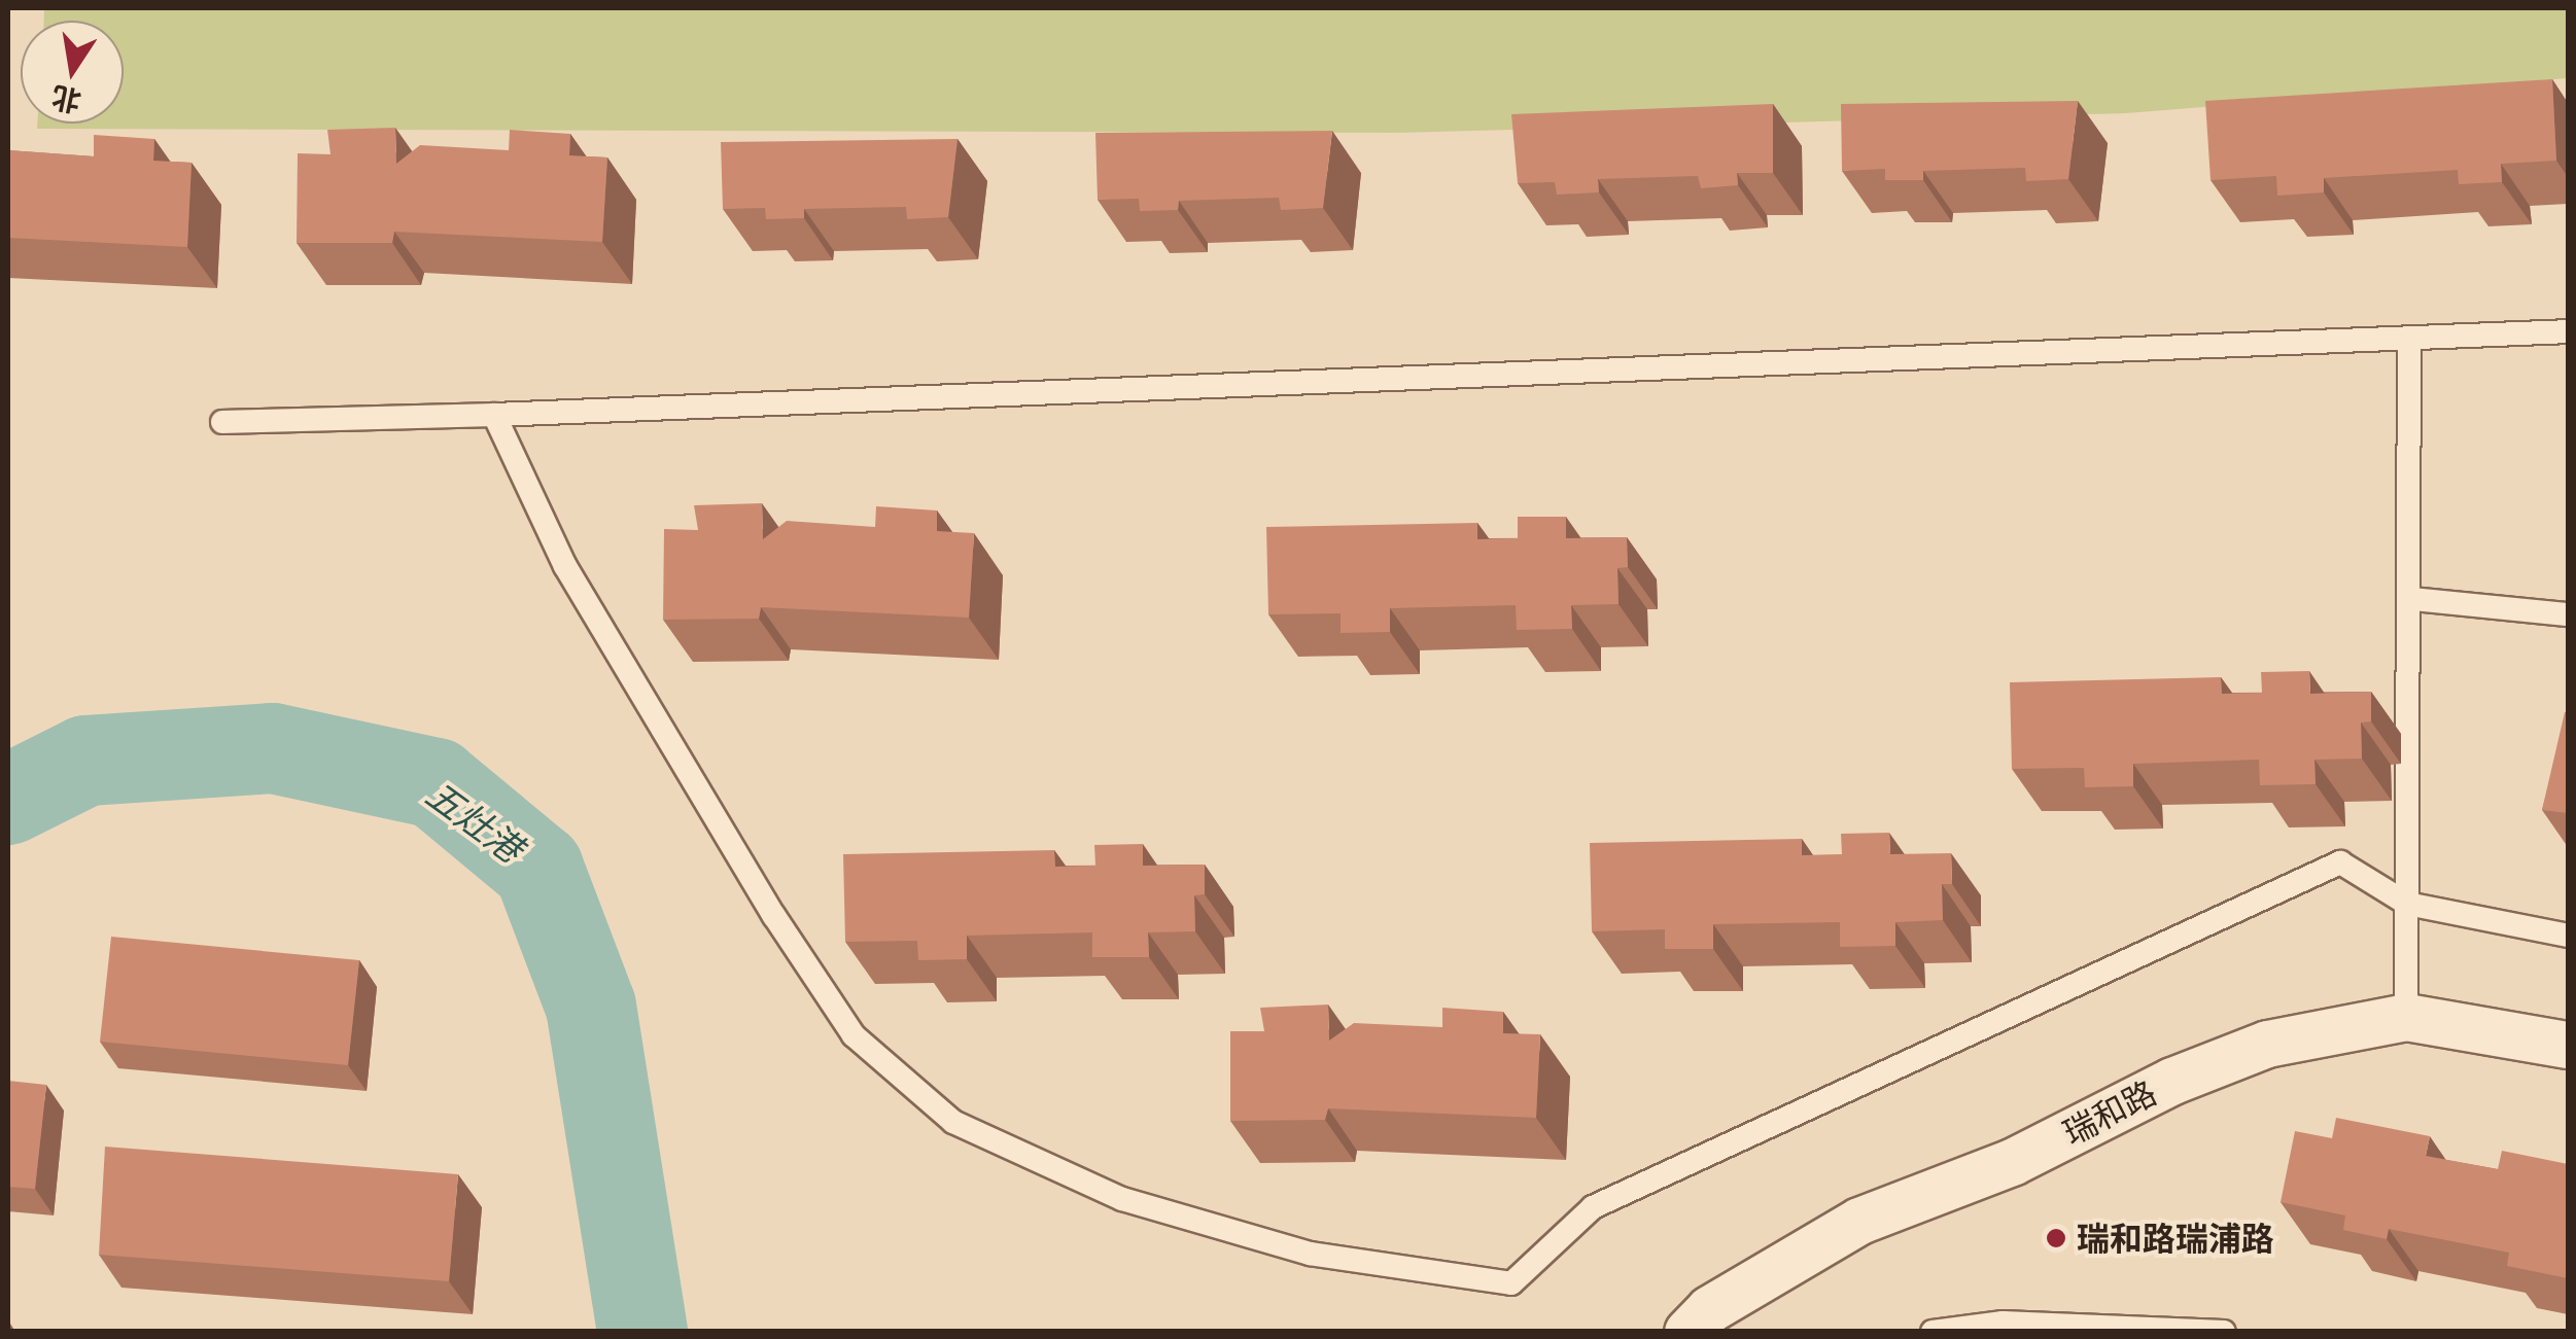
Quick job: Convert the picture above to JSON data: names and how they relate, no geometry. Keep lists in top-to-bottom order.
{
  "streets": {
    "street": ["瑞和路"]
  },
  "water": ["五灶港"],
  "places": ["瑞和路瑞浦路"],
  "north": "bottom"
}
